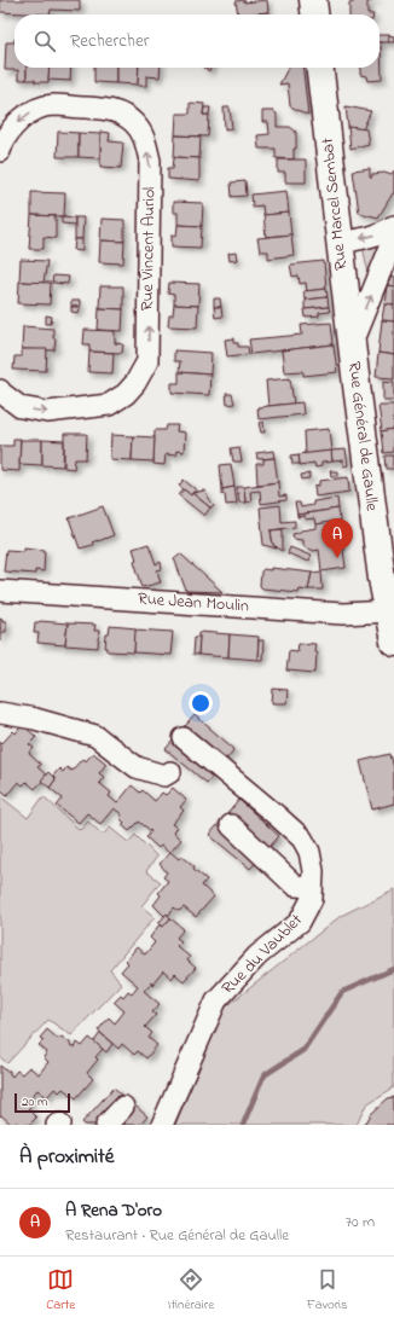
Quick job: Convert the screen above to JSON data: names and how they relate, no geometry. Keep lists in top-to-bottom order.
{
  "streets": {
    "main road": ["Rue Marcel Sembat", "Rue Général de Gaulle"],
    "street": ["Rue Vincent Auriol", "Rue Jean Moulin", "Rue du Vaublet"]
  },
  "crossings": [
    ["Rue Marcel Sembat", "Rue Général de Gaulle"],
    ["Rue Général de Gaulle", "Rue Jean Moulin"]
  ],
  "scale_bar": "20 m",
  "page": {
    "search": "Rechercher",
    "pins": "A",
    "scale": "20 m",
    "heading": "À proximité",
    "list": [
      {
        "mark": "A",
        "name": "A Rena D'oro",
        "note": "Restaurant · Rue Général de Gaulle",
        "value": "70 m"
      }
    ],
    "nav": ["Carte", "Itinéraire", "Favoris"]
  }
}
